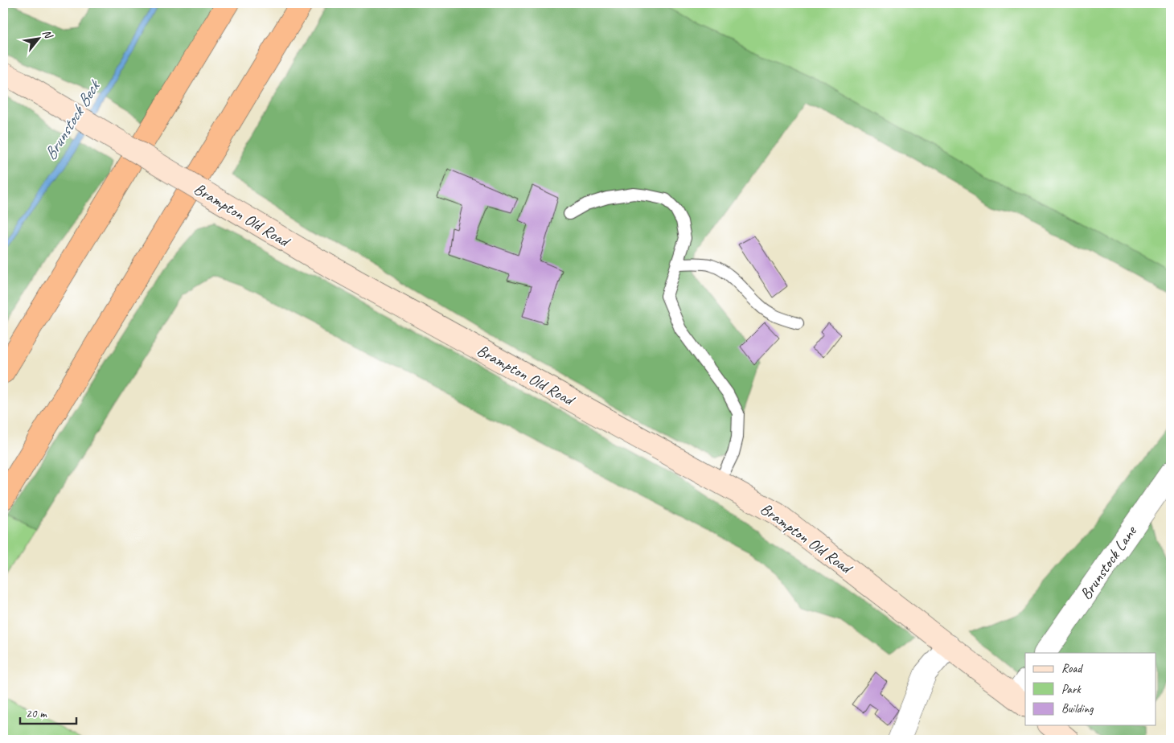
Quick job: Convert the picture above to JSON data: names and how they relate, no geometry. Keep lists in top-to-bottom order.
{
  "streets": {
    "main road": ["Brampton Old Road"],
    "street": ["Brunstock Lane"]
  },
  "water": ["Brunstock Beck"],
  "legend": ["Road", "Park", "Building"],
  "scale_bar": "20 m",
  "north": "top right"
}
